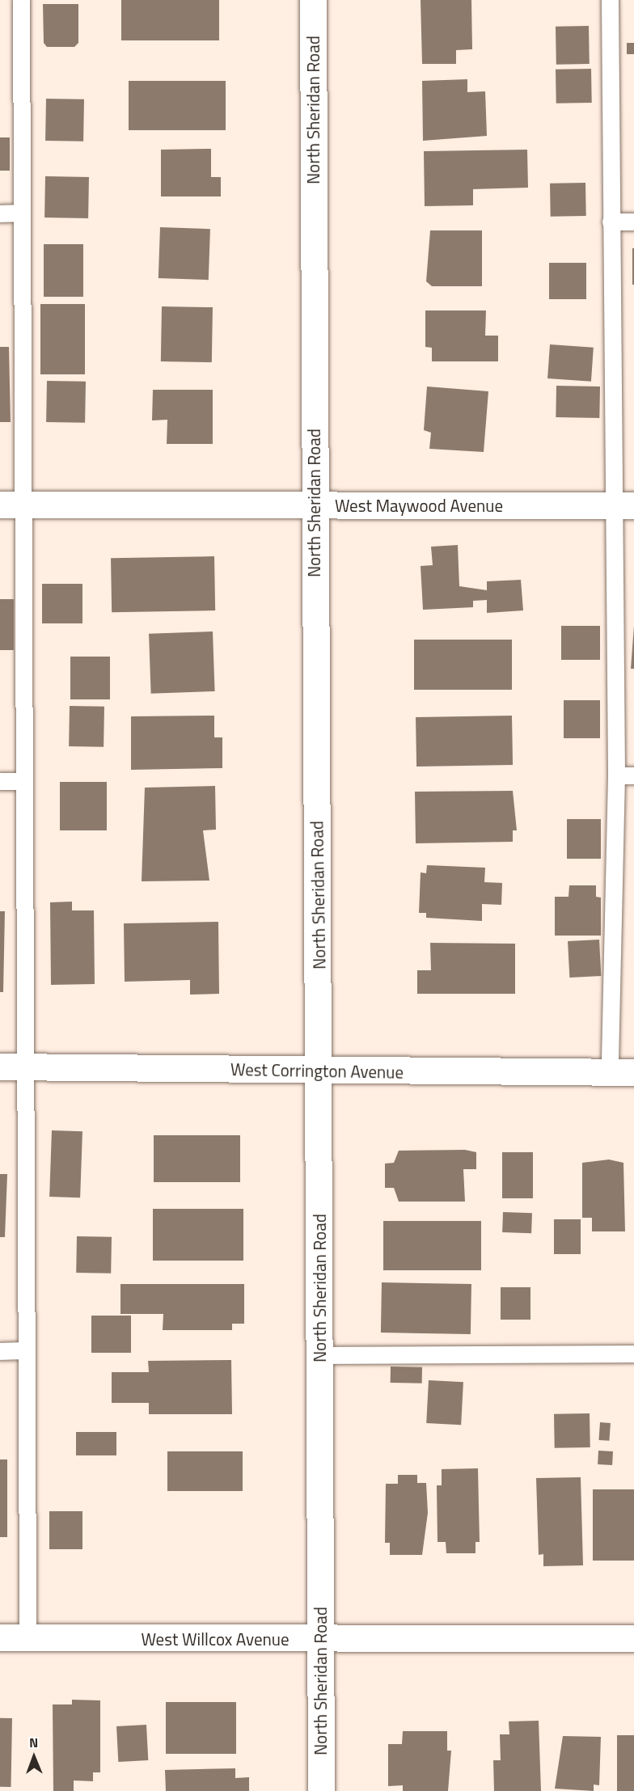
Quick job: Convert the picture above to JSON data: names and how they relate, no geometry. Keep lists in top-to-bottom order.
{
  "streets": {
    "street": [
      "North Sheridan Road",
      "West Maywood Avenue",
      "West Corrington Avenue",
      "West Willcox Avenue"
    ]
  },
  "crossings": [
    ["North Sheridan Road", "West Maywood Avenue"],
    ["North Sheridan Road", "West Corrington Avenue"],
    ["North Sheridan Road", "West Willcox Avenue"]
  ],
  "north": "top"
}
